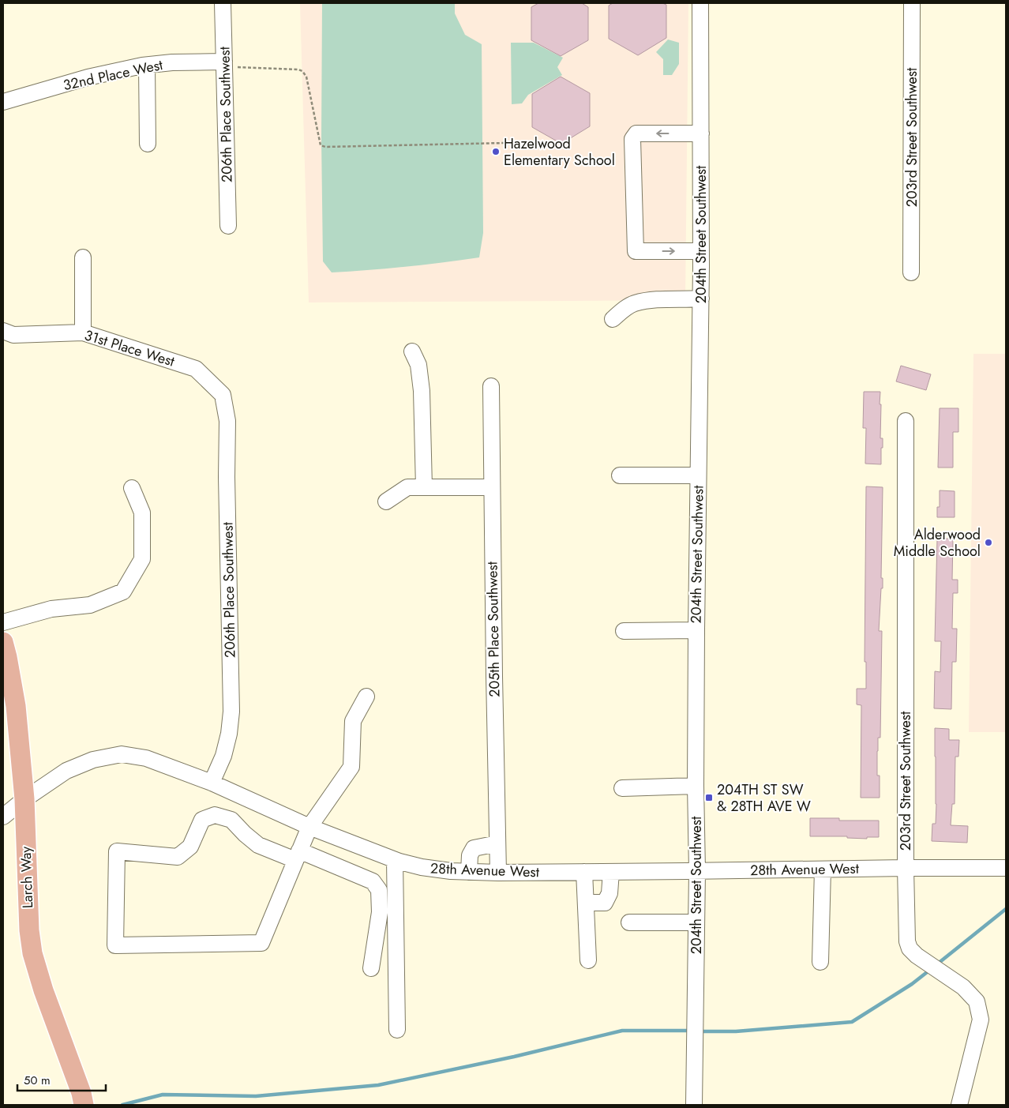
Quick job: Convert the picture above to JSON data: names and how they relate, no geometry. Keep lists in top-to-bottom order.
{
  "streets": {
    "main road": ["Larch Way"],
    "street": [
      "32nd Place West",
      "206th Place Southwest",
      "203rd Street Southwest",
      "204th Street Southwest",
      "31st Place West",
      "205th Place Southwest",
      "28th Avenue West"
    ]
  },
  "crossings": [
    ["32nd Place West", "206th Place Southwest"],
    ["206th Place Southwest", "31st Place West"],
    ["206th Place Southwest", "28th Avenue West"],
    ["203rd Street Southwest", "28th Avenue West"],
    ["204th Street Southwest", "28th Avenue West"],
    ["205th Place Southwest", "28th Avenue West"],
    ["28th Avenue West", "Larch Way"]
  ],
  "places": {
    "other": ["Hazelwood Elementary School", "Alderwood Middle School"],
    "transit": ["204TH ST SW & 28TH AVE W"]
  },
  "scale_bar": "50 m"
}
